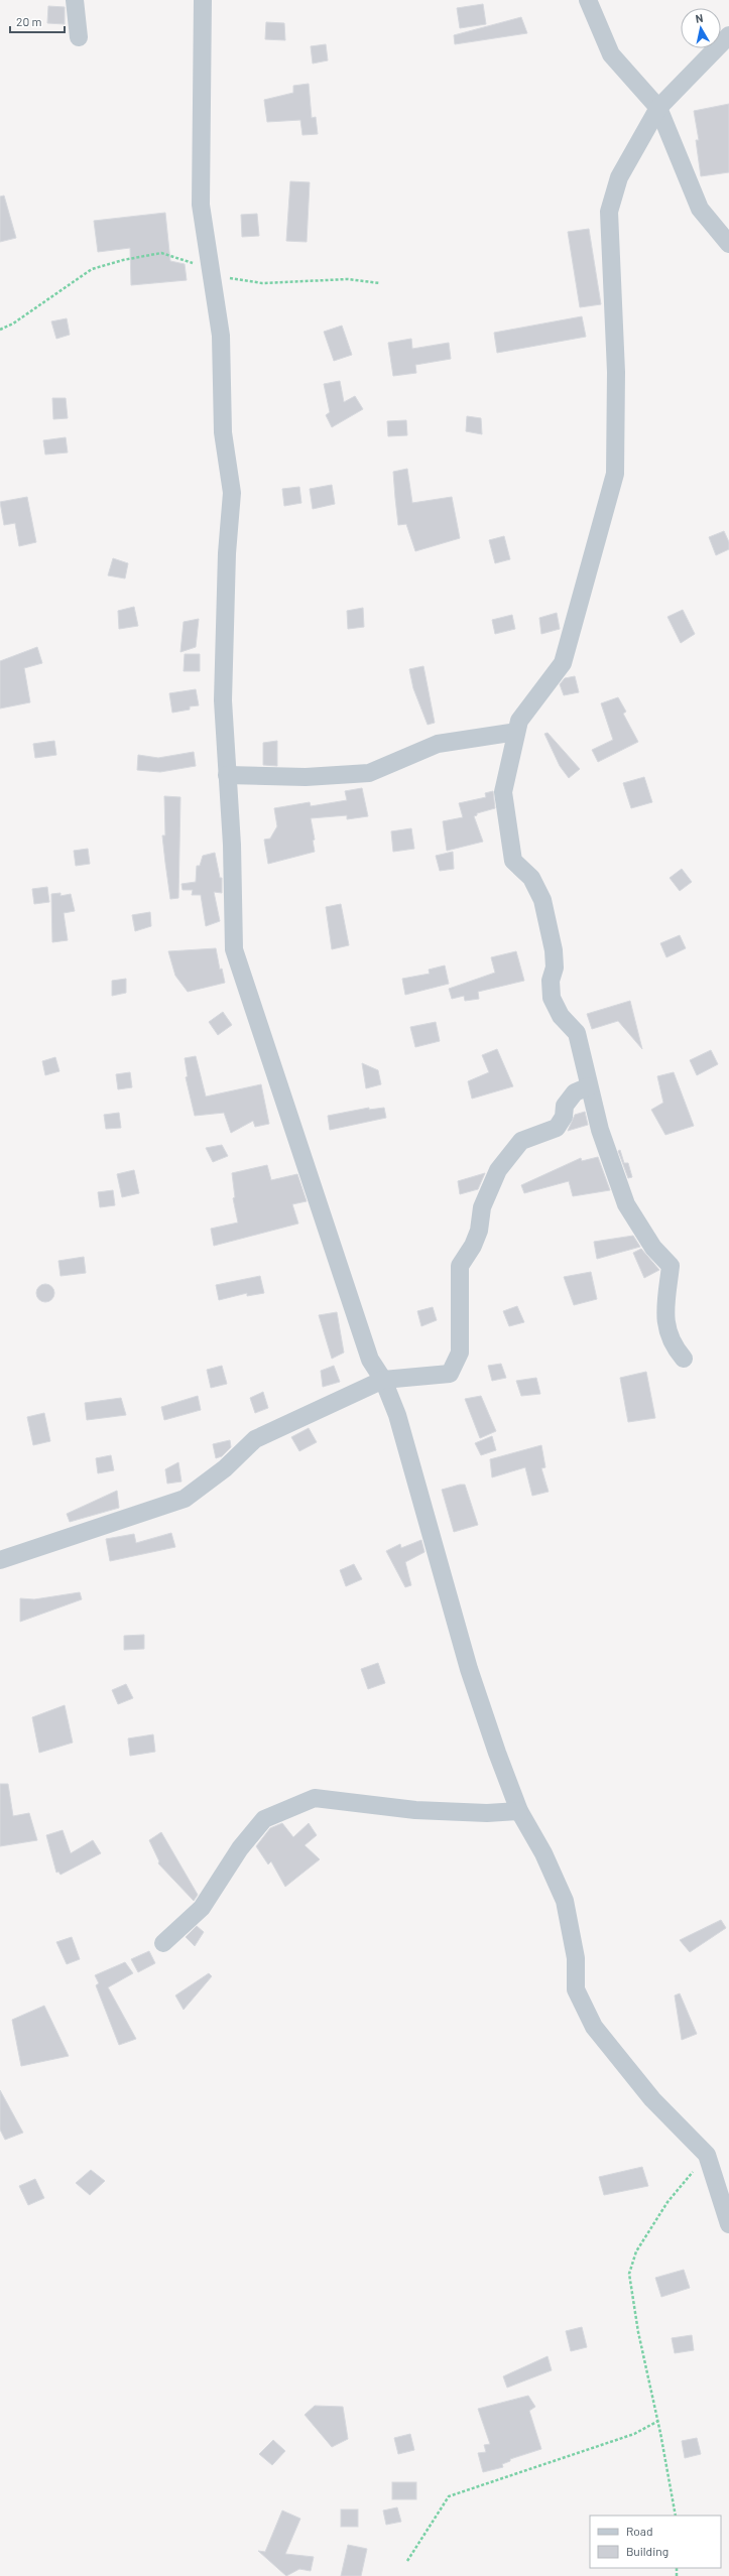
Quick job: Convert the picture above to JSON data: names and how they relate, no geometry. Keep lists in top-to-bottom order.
{
  "legend": ["Road", "Building"],
  "scale_bar": "20 m",
  "north": "top"
}
